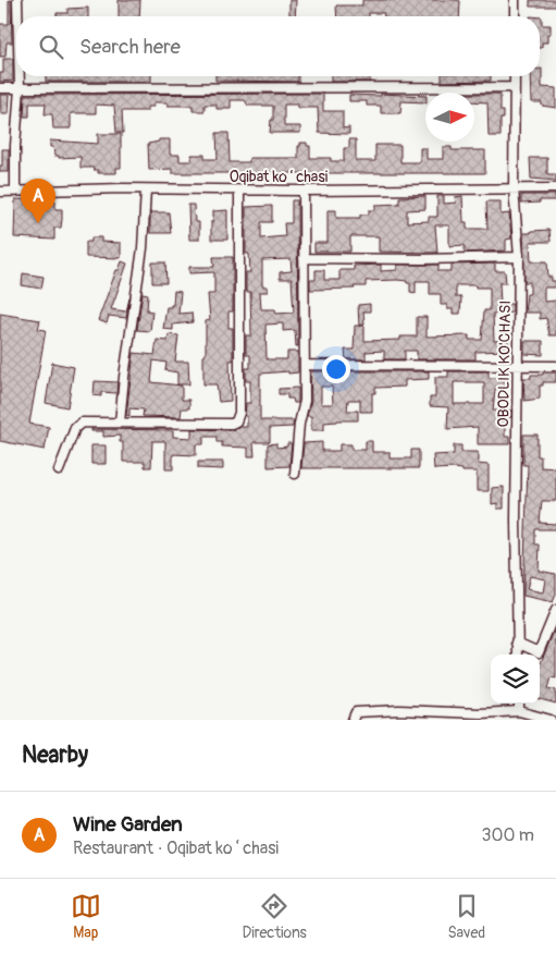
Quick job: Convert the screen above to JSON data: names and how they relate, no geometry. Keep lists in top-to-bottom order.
{
  "streets": {
    "street": ["Oqibat koʻchasi", "OBODLIK KO'CHASI"]
  },
  "crossings": [
    ["Oqibat koʻchasi", "OBODLIK KO'CHASI"]
  ],
  "north": "right",
  "page": {
    "search": "Search here",
    "pins": "A",
    "heading": "Nearby",
    "list": [
      {
        "mark": "A",
        "name": "Wine Garden",
        "note": "Restaurant · Oqibat koʻchasi",
        "value": "300 m"
      }
    ],
    "nav": ["Map", "Directions", "Saved"]
  }
}
